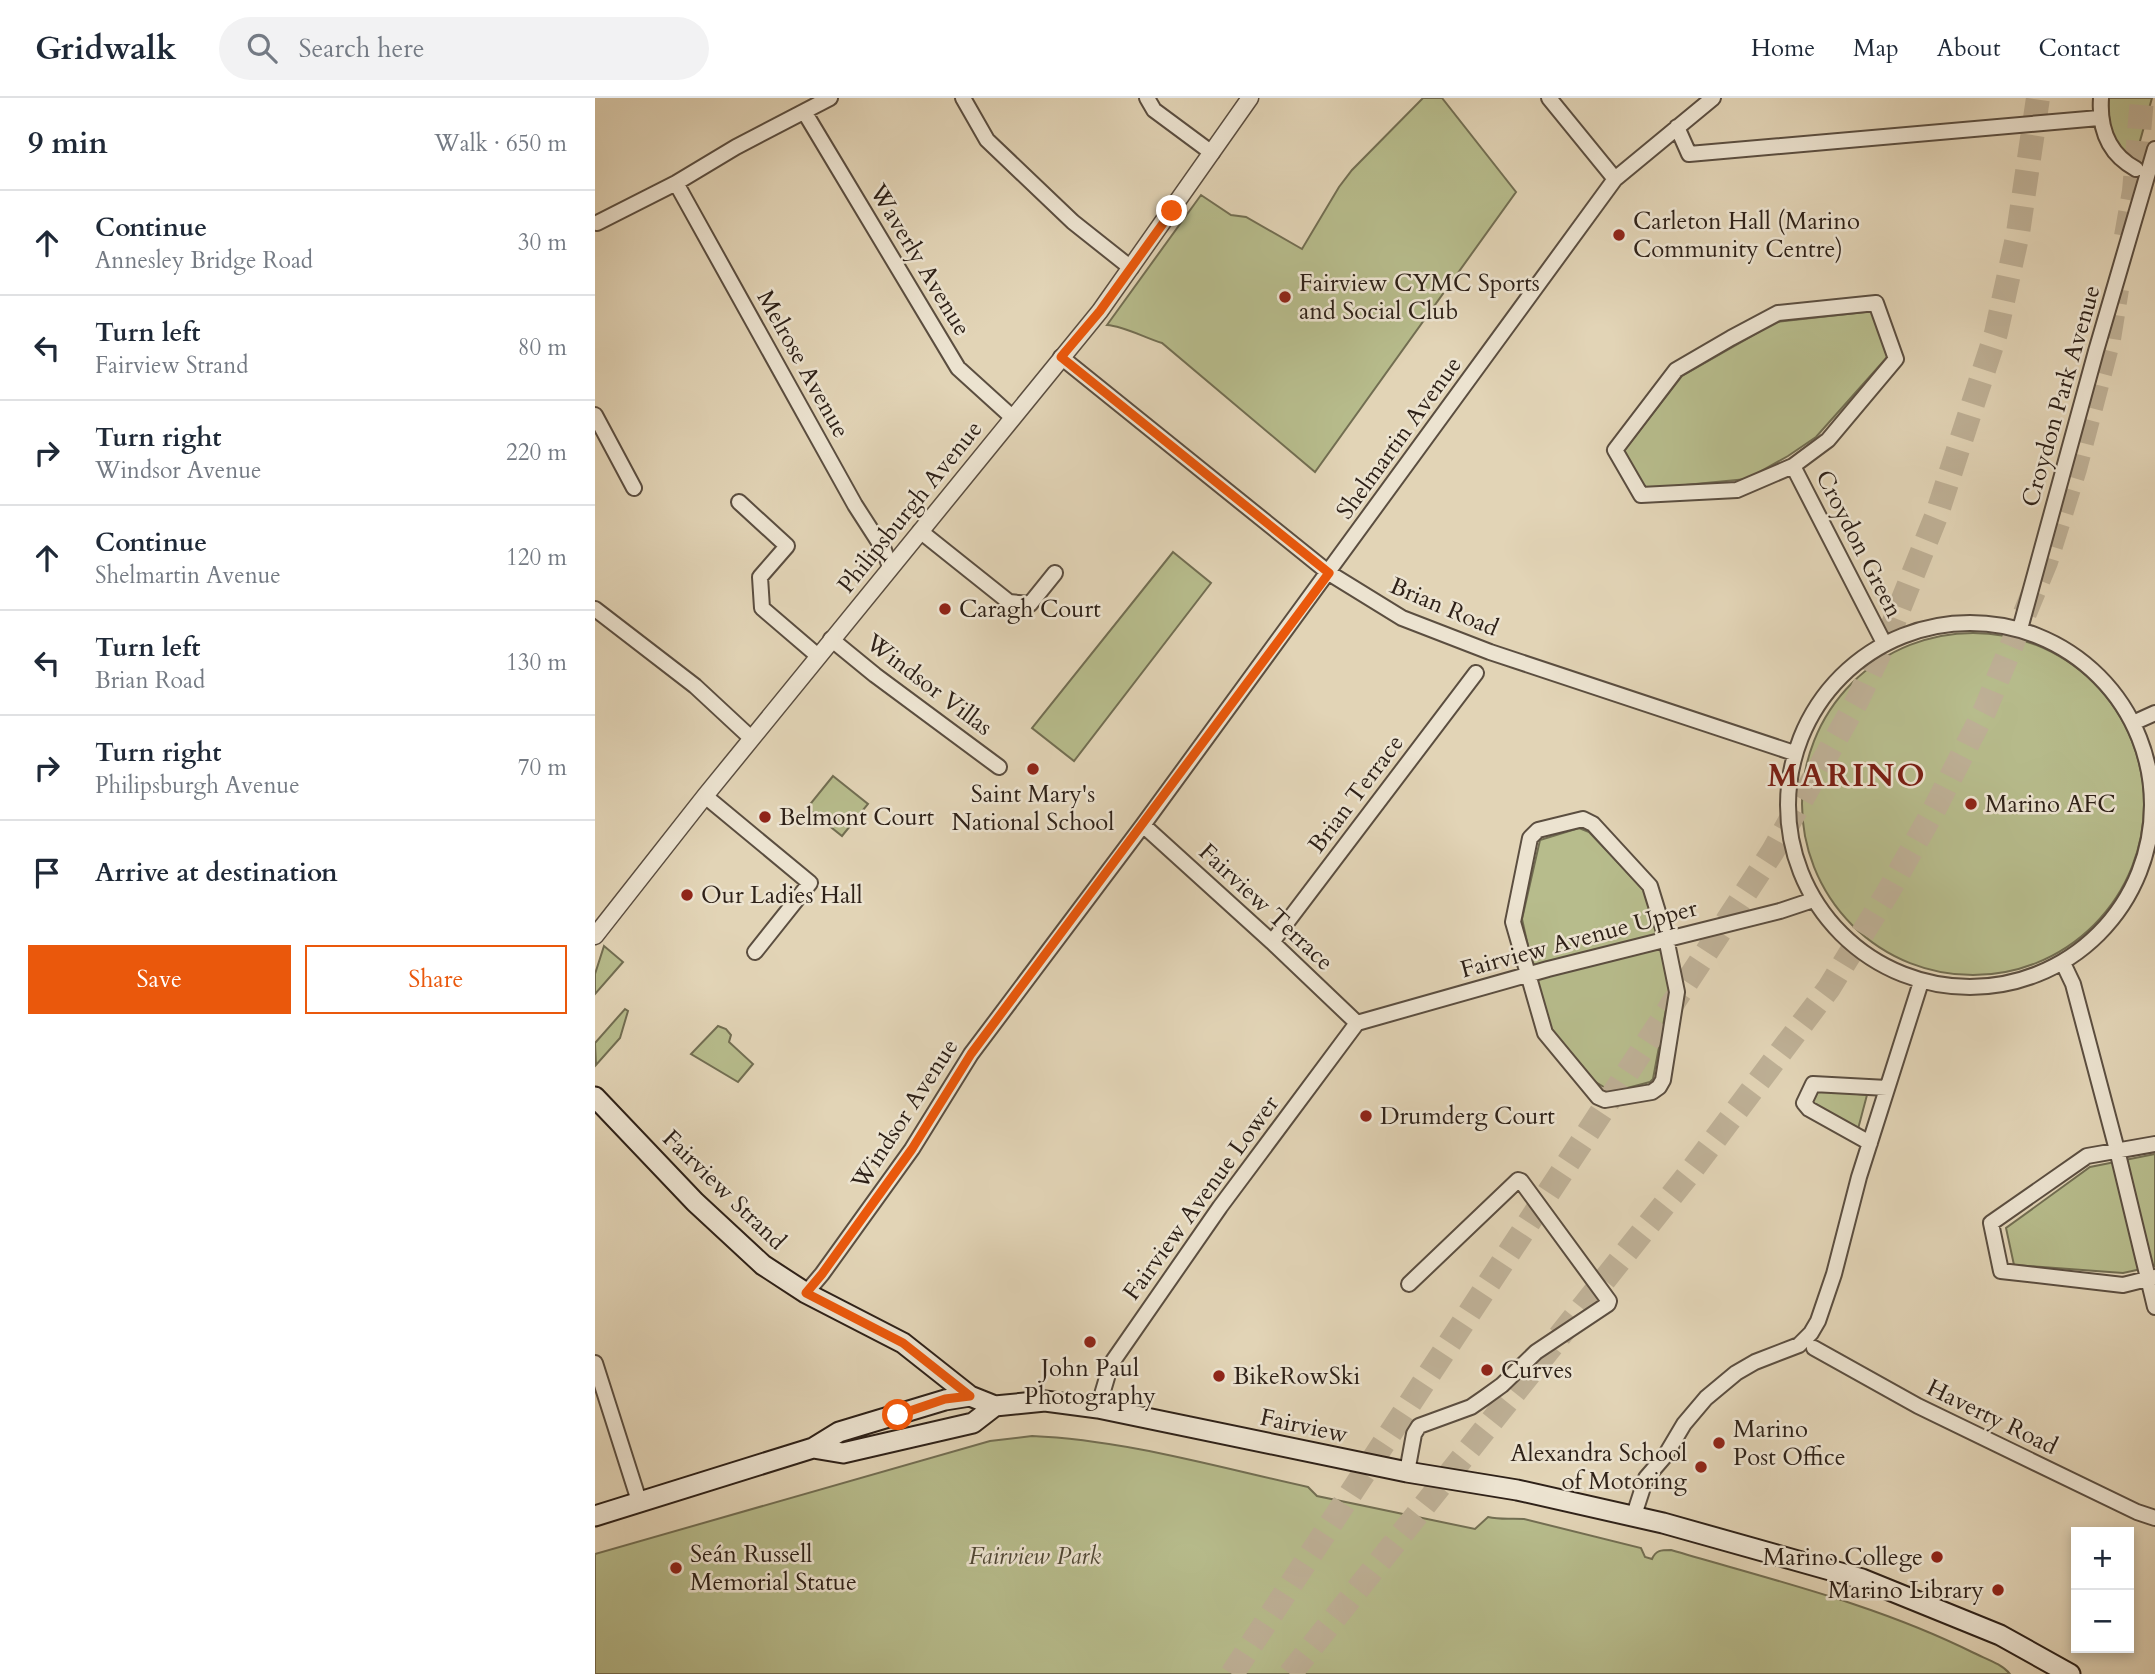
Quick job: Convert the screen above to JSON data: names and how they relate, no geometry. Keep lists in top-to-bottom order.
{
  "streets": {
    "main road": ["Fairview Strand", "Fairview"],
    "street": [
      "Waverly Avenue",
      "Melrose Avenue",
      "Croydon Park Avenue",
      "Shelmartin Avenue",
      "Philipsburgh Avenue",
      "Croydon Green",
      "Brian Road",
      "Windsor Villas",
      "Brian Terrace",
      "Fairview Terrace",
      "Fairview Avenue Upper",
      "Windsor Avenue",
      "Fairview Avenue Lower",
      "Haverty Road"
    ]
  },
  "crossings": [
    ["Waverly Avenue", "Philipsburgh Avenue"],
    ["Melrose Avenue", "Philipsburgh Avenue"],
    ["Shelmartin Avenue", "Brian Road"],
    ["Shelmartin Avenue", "Fairview Terrace"],
    ["Shelmartin Avenue", "Windsor Avenue"],
    ["Philipsburgh Avenue", "Brian Road"],
    ["Philipsburgh Avenue", "Windsor Villas"],
    ["Brian Terrace", "Fairview Terrace"],
    ["Fairview Terrace", "Fairview Avenue Upper"],
    ["Fairview Terrace", "Windsor Avenue"],
    ["Fairview Terrace", "Fairview Avenue Lower"],
    ["Fairview Avenue Upper", "Fairview Avenue Lower"],
    ["Windsor Avenue", "Fairview Strand"],
    ["Fairview Strand", "Fairview"],
    ["Fairview Avenue Lower", "Fairview"]
  ],
  "districts": ["MARINO"],
  "parks": ["Fairview Park"],
  "places": [
    "Carleton Hall (Marino Community Centre)",
    "Fairview CYMC Sports and Social Club",
    "Caragh Court",
    "Saint Mary's National School",
    "Marino AFC",
    "Belmont Court",
    "Our Ladies Hall",
    "Drumderg Court",
    "John Paul Photography",
    "Curves",
    "BikeRowSki",
    "Marino Post Office",
    "Alexandra School of Motoring",
    "Marino College",
    "Seán Russell Memorial Statue",
    "Marino Library"
  ],
  "page": {
    "header": "Gridwalk",
    "search": "Search here",
    "nav": [
      "Home",
      "Map",
      "About",
      "Contact"
    ],
    "heading": ["9 min", "Walk · 650 m"],
    "list": [
      ["Continue", "Annesley Bridge Road", "30 m"],
      ["Turn left", "Fairview Strand", "80 m"],
      ["Turn right", "Windsor Avenue", "220 m"],
      ["Continue", "Shelmartin Avenue", "120 m"],
      ["Turn left", "Brian Road", "130 m"],
      ["Turn right", "Philipsburgh Avenue", "70 m"],
      "Arrive at destination"
    ],
    "buttons": ["Save", "Share"],
    "map_buttons": ["+", "−"]
  }
}
